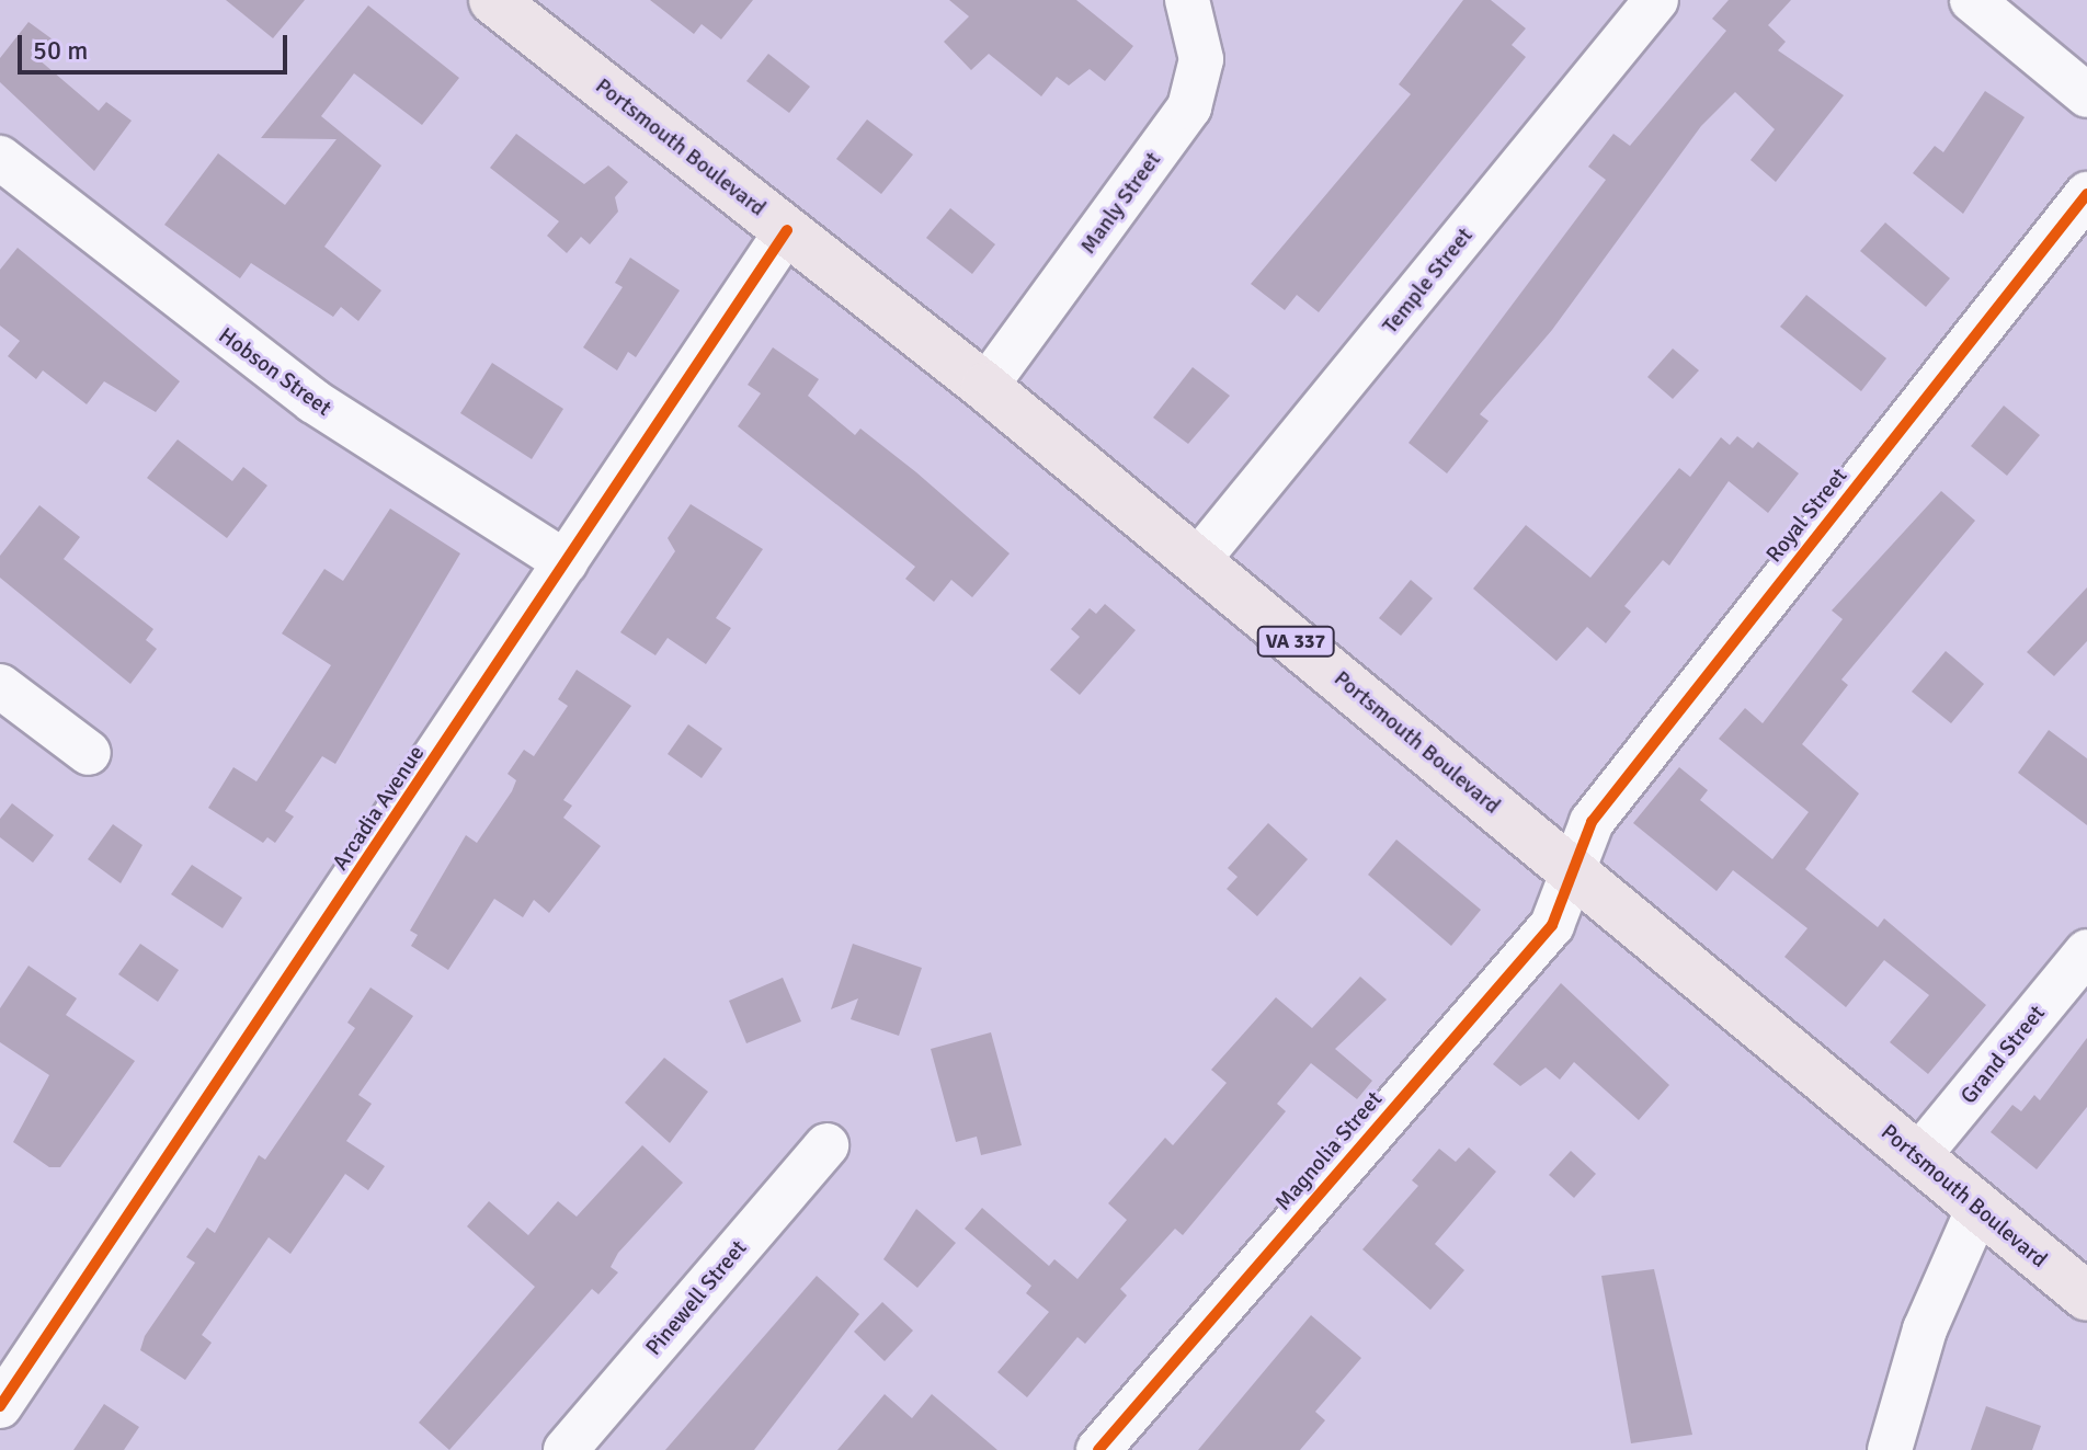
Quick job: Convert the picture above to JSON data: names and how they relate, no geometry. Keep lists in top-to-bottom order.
{
  "streets": {
    "main road": ["Portsmouth Boulevard", "VA 337"],
    "street": [
      "Manly Street",
      "Temple Street",
      "Hobson Street",
      "Royal Street",
      "Arcadia Avenue",
      "Grand Street",
      "Magnolia Street",
      "Pinewell Street"
    ]
  },
  "crossings": [
    ["Portsmouth Boulevard", "Manly Street"],
    ["Portsmouth Boulevard", "Temple Street"],
    ["Portsmouth Boulevard", "Royal Street"],
    ["Portsmouth Boulevard", "Arcadia Avenue"],
    ["Portsmouth Boulevard", "Grand Street"],
    ["Portsmouth Boulevard", "Magnolia Street"],
    ["Hobson Street", "Arcadia Avenue"],
    ["Royal Street", "Magnolia Street"]
  ],
  "scale_bar": "50 m"
}
